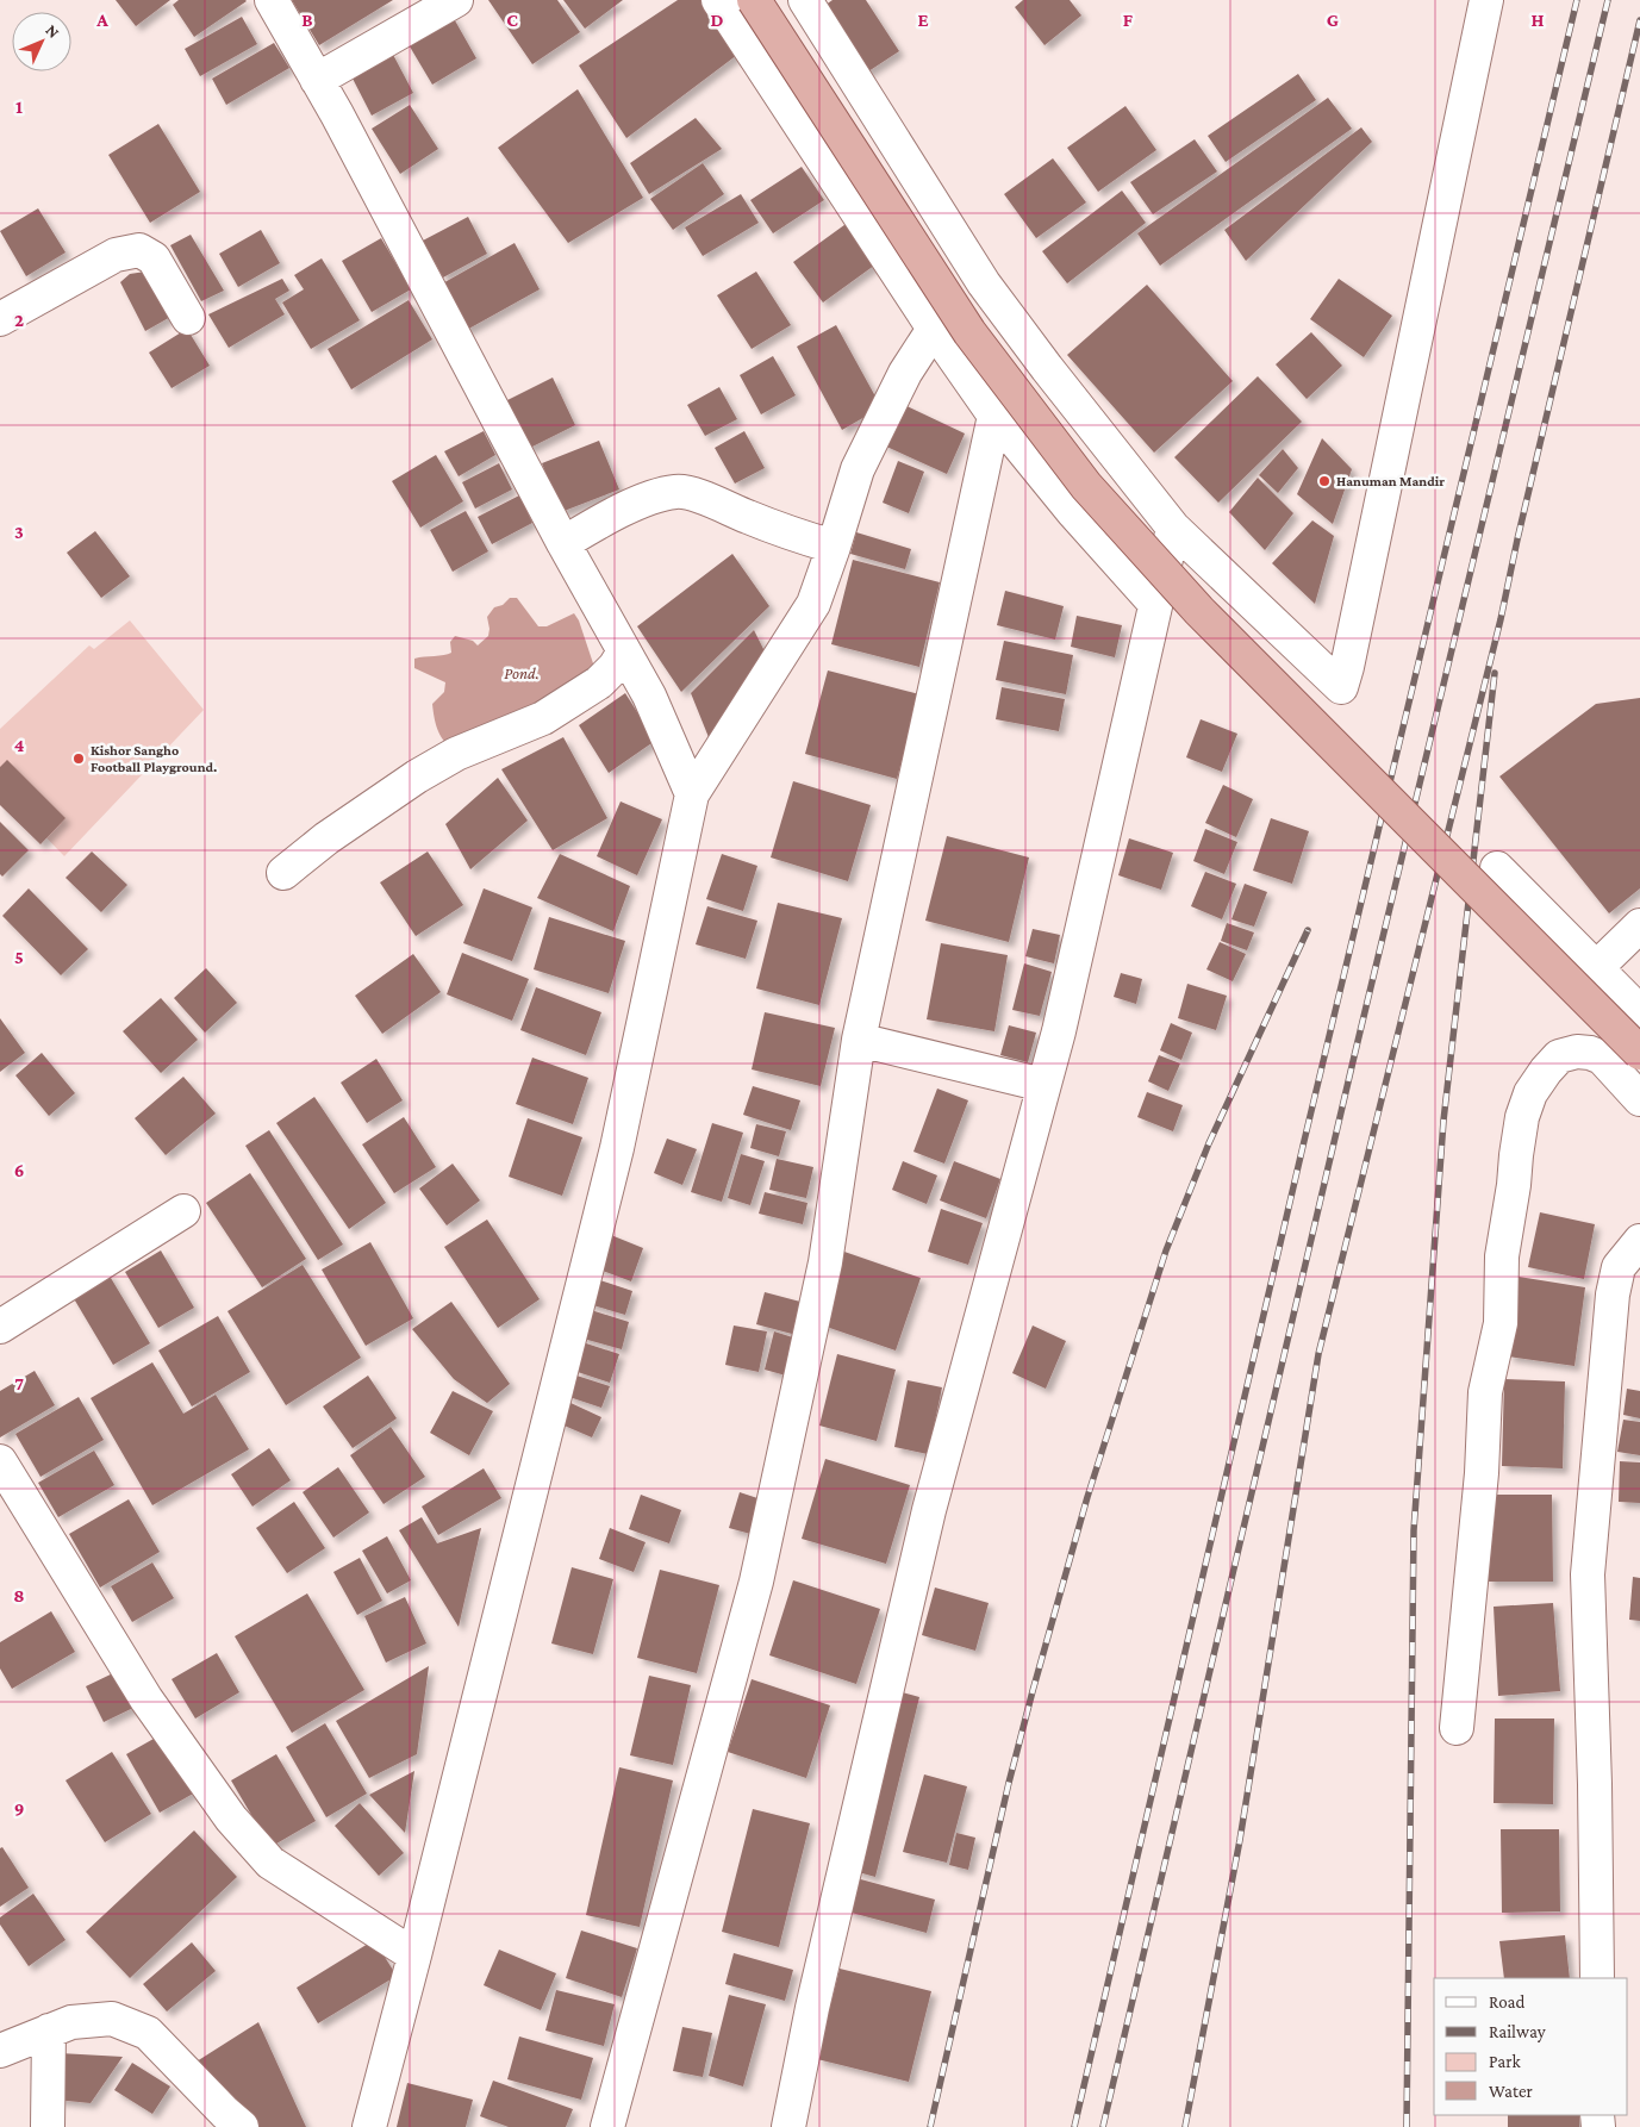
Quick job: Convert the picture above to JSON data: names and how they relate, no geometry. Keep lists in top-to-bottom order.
{
  "water": ["Pond."],
  "places": ["Hanuman Mandir", "Kishor Sangho Football Playground."],
  "legend": [
    "Road",
    "Railway",
    "Park",
    "Water"
  ],
  "north": "top right",
  "grid": {
    "columns": [
      "A",
      "B",
      "C",
      "D",
      "E",
      "F",
      "G",
      "H"
    ],
    "rows": [
      "1",
      "2",
      "3",
      "4",
      "5",
      "6",
      "7",
      "8",
      "9"
    ]
  }
}
